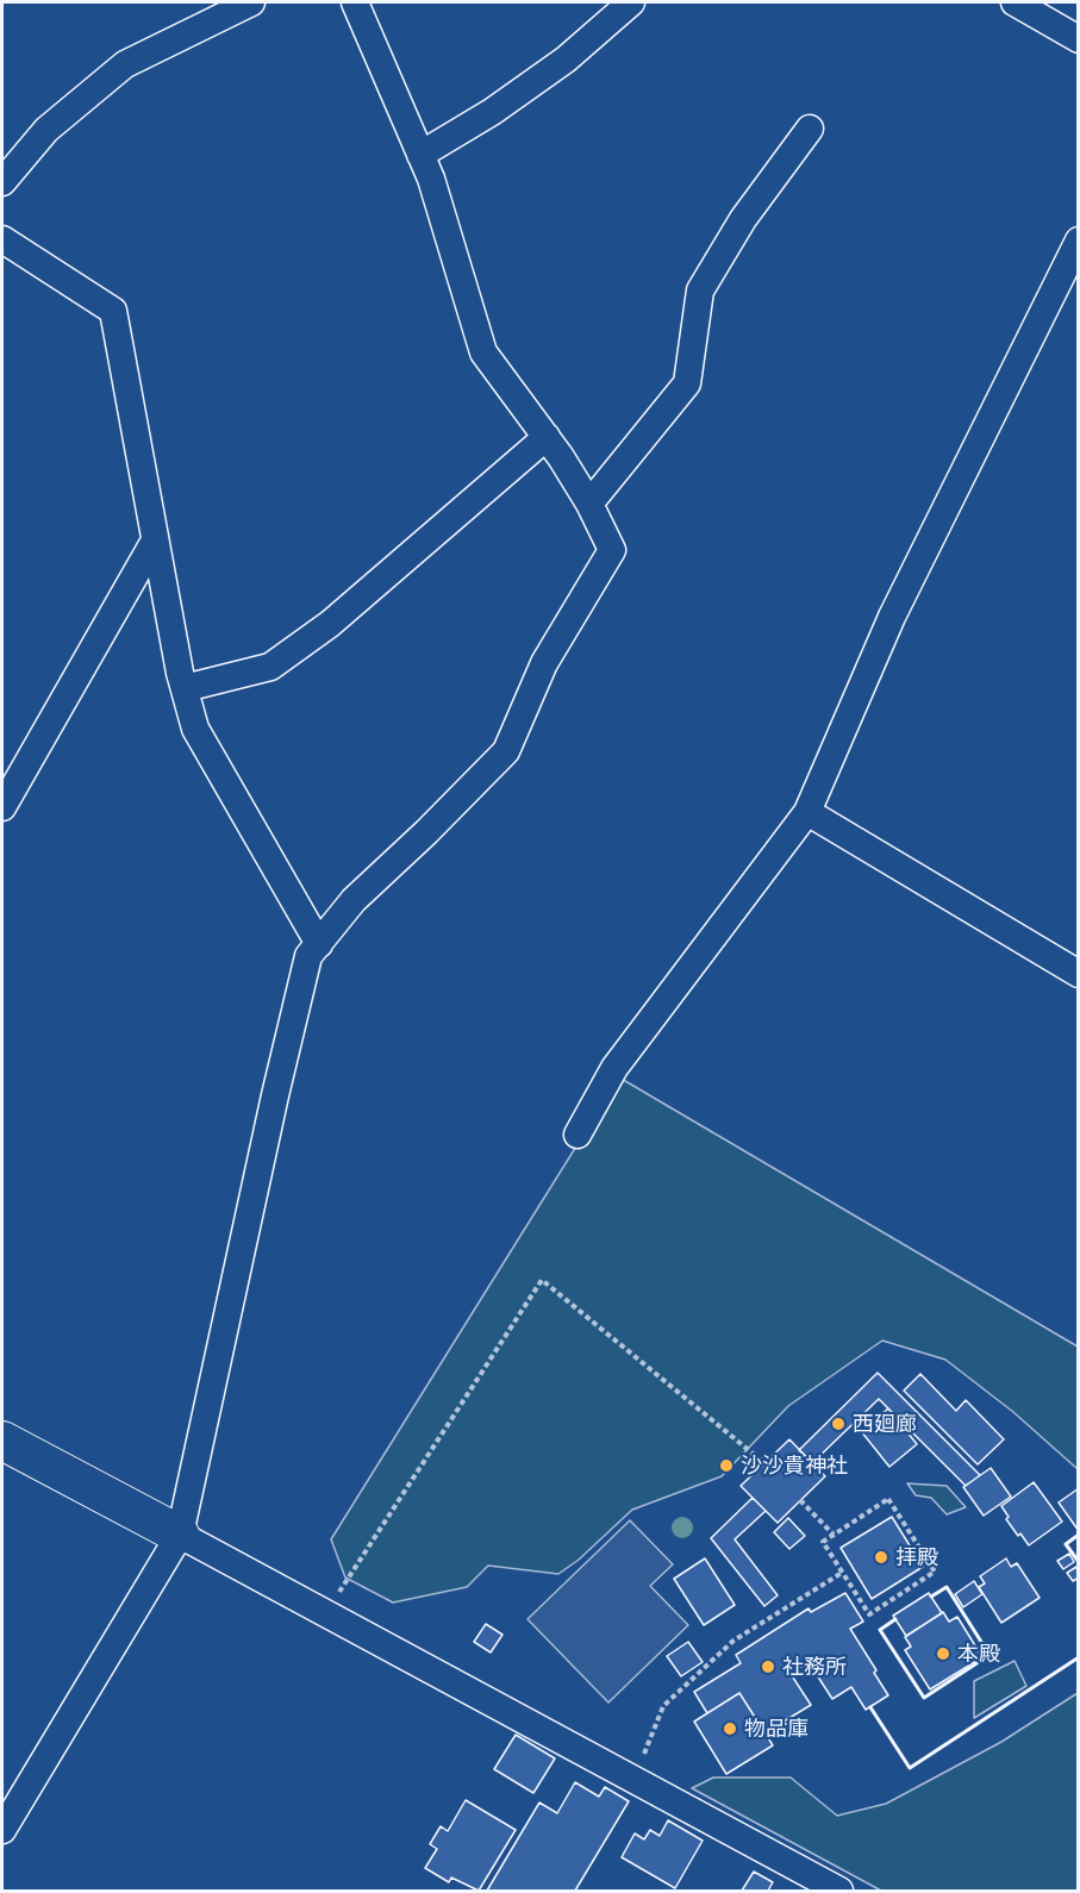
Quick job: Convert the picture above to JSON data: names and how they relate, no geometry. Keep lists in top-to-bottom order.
{
  "places": [
    "西廻廊",
    "沙沙貴神社",
    "拝殿",
    "本殿",
    "社務所",
    "物品庫"
  ]
}
